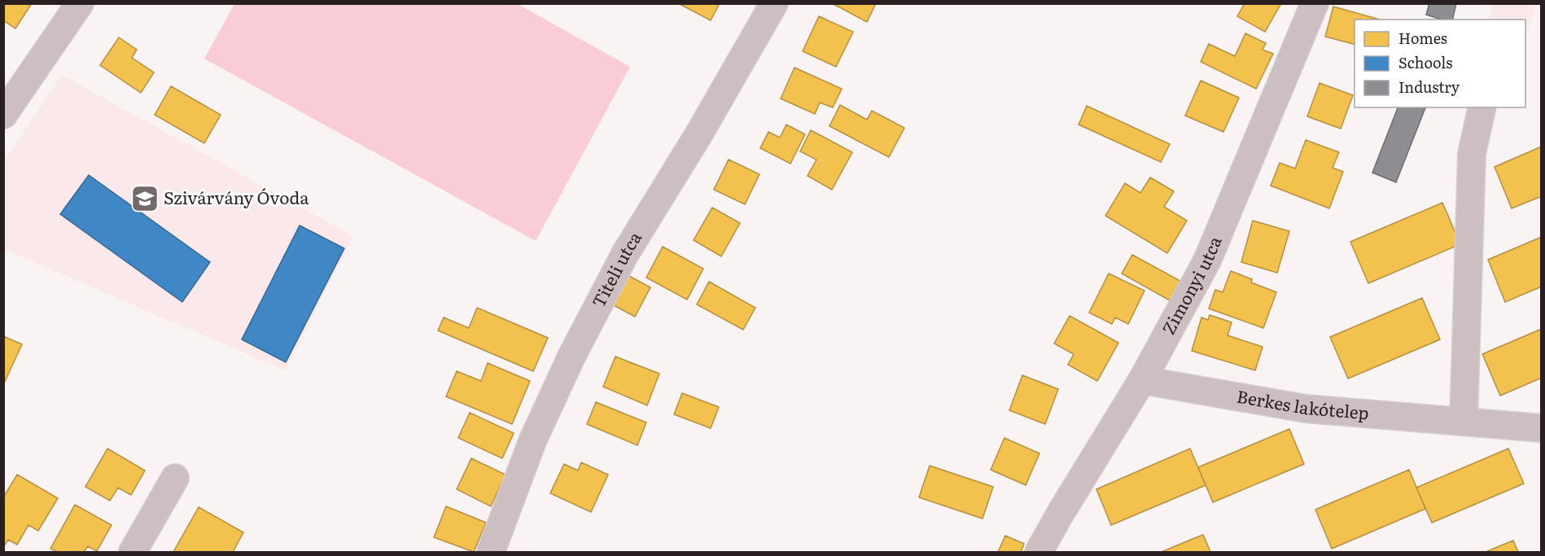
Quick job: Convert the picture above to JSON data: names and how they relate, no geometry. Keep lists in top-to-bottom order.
{
  "streets": {
    "street": ["Titeli utca", "Zimonyi utca", "Berkes lakótelep"]
  },
  "crossings": [
    ["Zimonyi utca", "Berkes lakótelep"]
  ],
  "places": {
    "school or university": ["Szivárvány Óvoda"]
  },
  "legend": ["Homes", "Schools", "Industry"]
}
